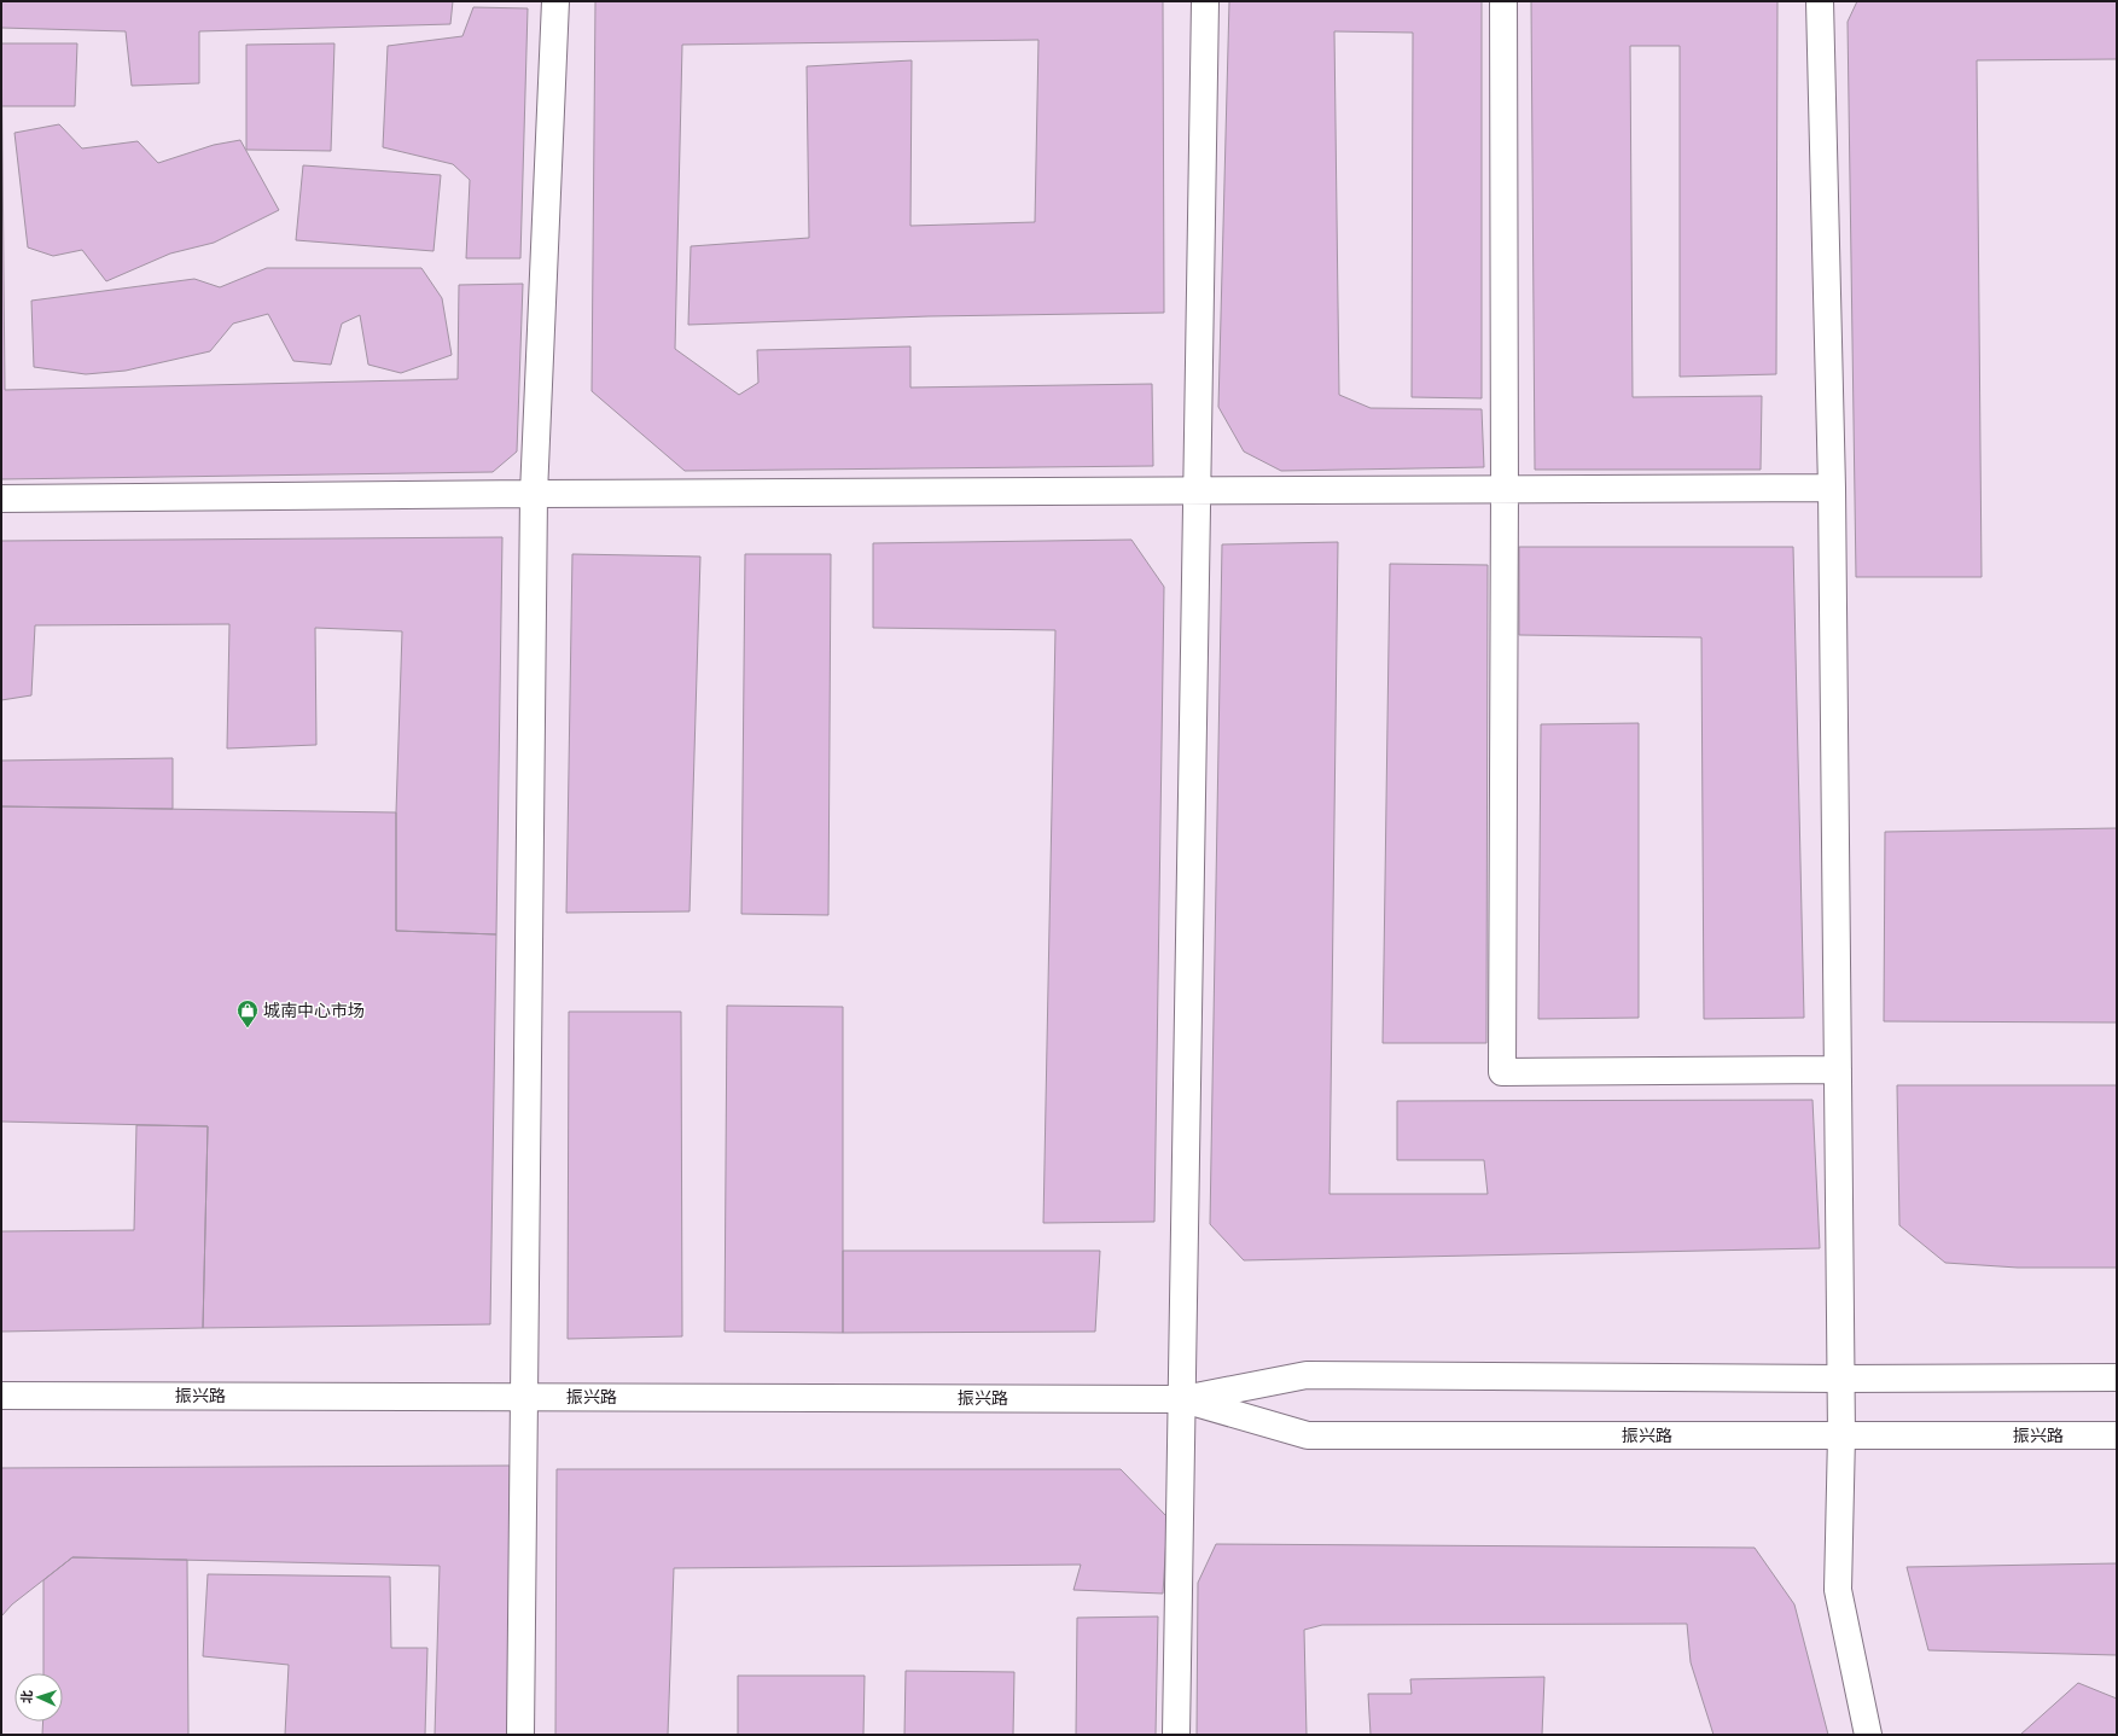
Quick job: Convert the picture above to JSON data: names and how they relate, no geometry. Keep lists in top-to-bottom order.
{
  "streets": {
    "street": ["振兴路"]
  },
  "places": {
    "shop": ["城南中心市场"]
  },
  "north": "left"
}
